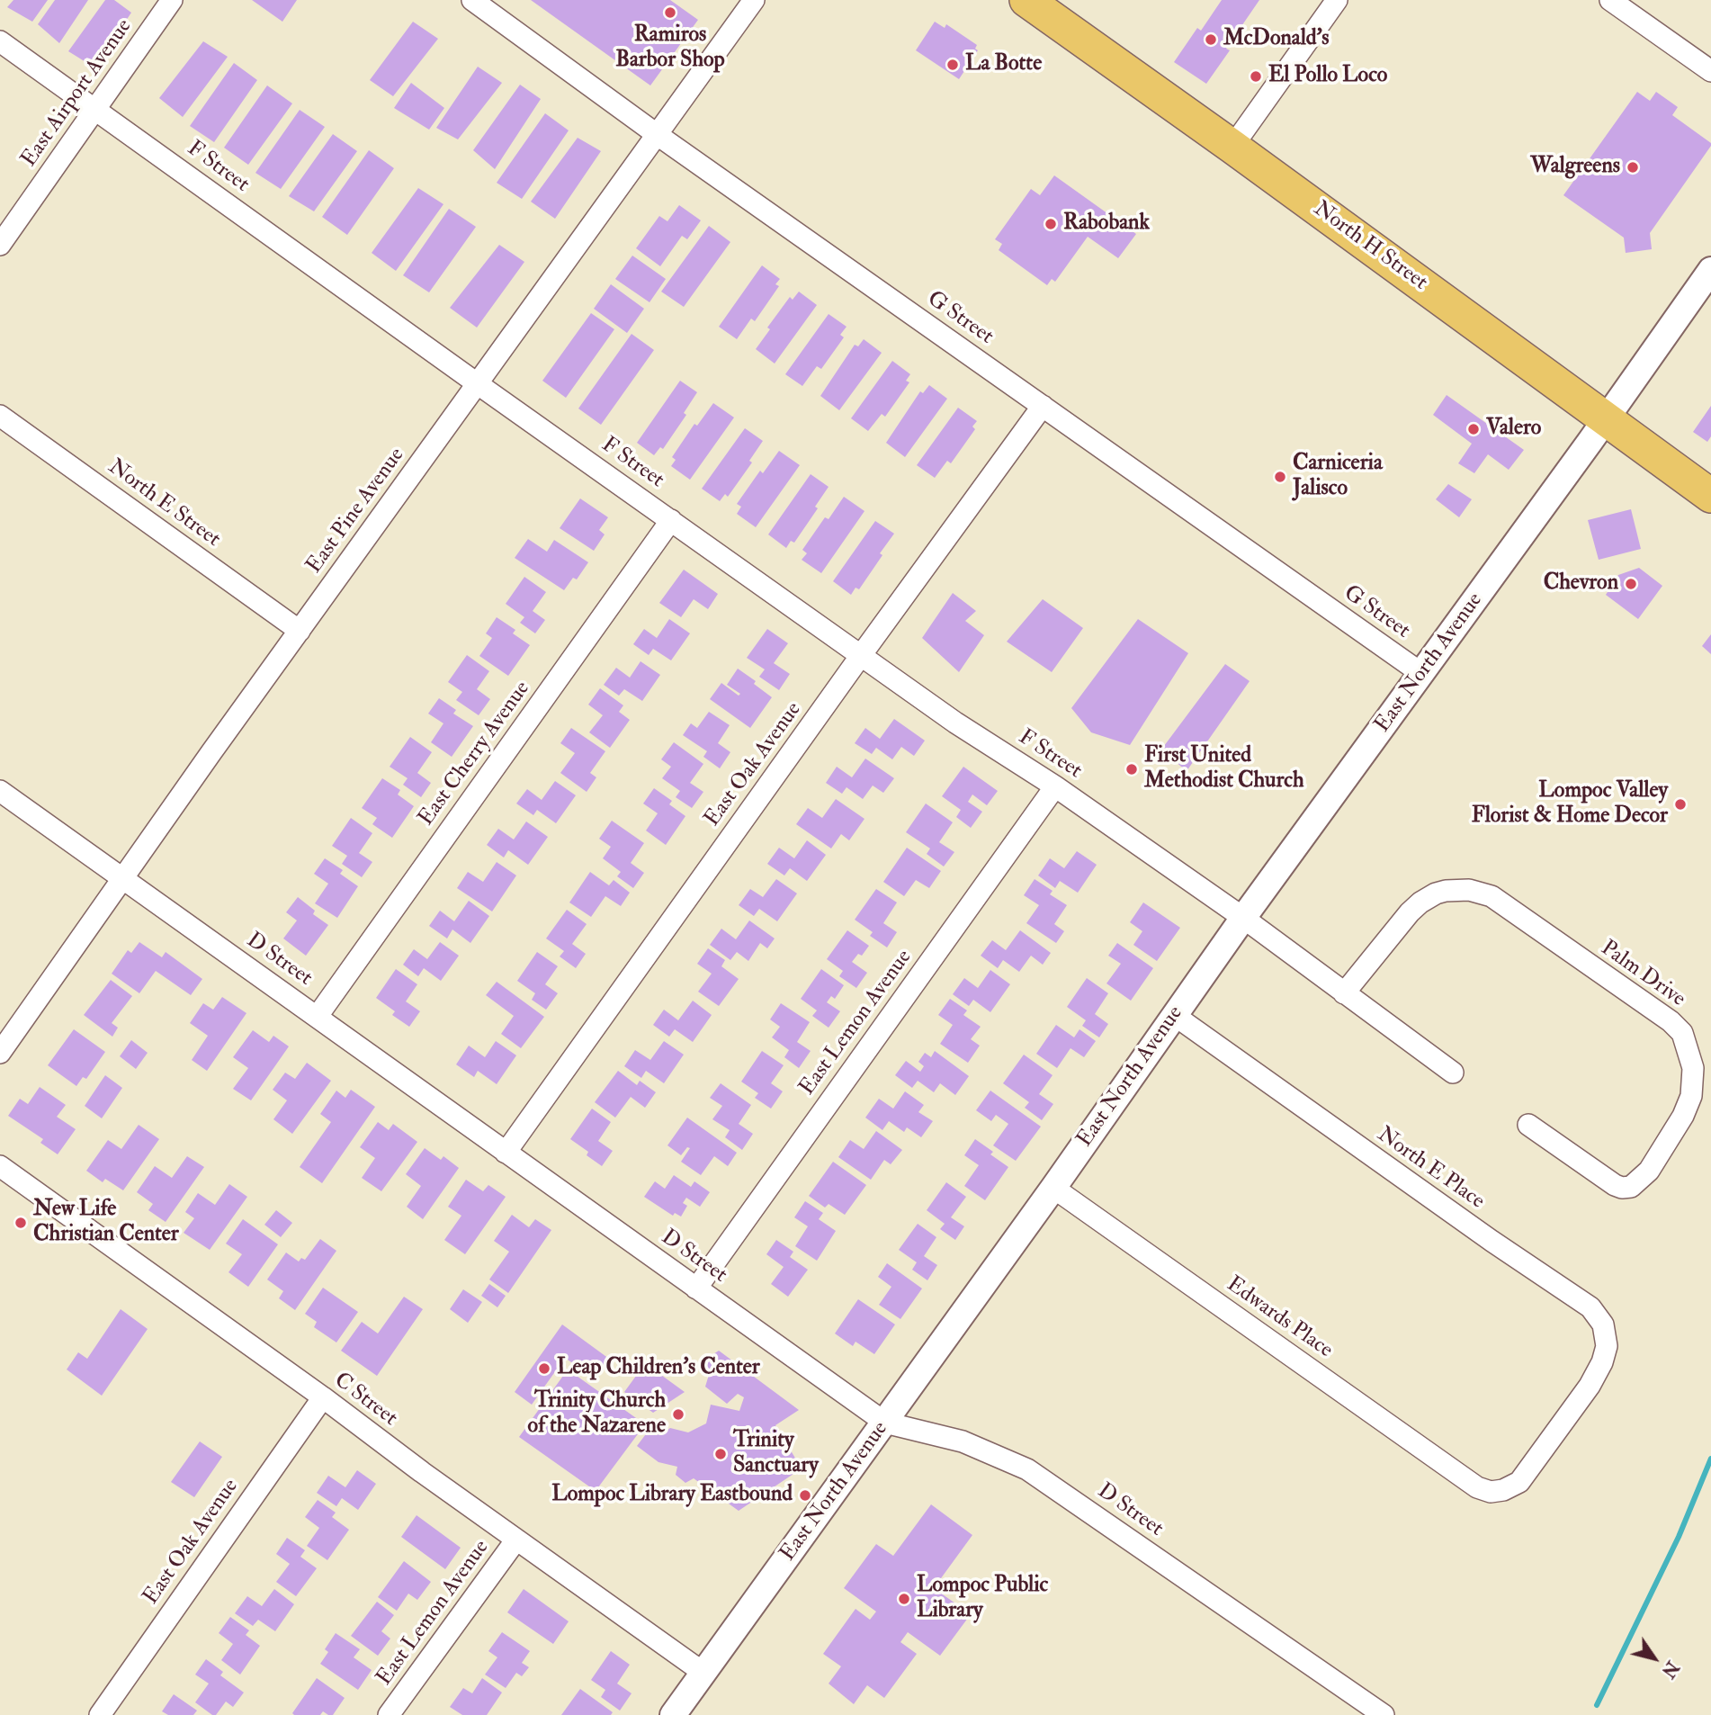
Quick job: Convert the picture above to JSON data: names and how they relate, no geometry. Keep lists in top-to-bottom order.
{
  "streets": {
    "highway": ["North H Street"],
    "street": [
      "East Airport Avenue",
      "F Street",
      "G Street",
      "North E Street",
      "East Pine Avenue",
      "East North Avenue",
      "East Cherry Avenue",
      "East Oak Avenue",
      "D Street",
      "Palm Drive",
      "East Lemon Avenue",
      "North E Place",
      "Edwards Place",
      "C Street"
    ]
  },
  "crossings": [
    ["East Airport Avenue", "F Street"],
    ["F Street", "East Pine Avenue"],
    ["F Street", "East North Avenue"],
    ["F Street", "East Cherry Avenue"],
    ["F Street", "East Oak Avenue"],
    ["F Street", "East Lemon Avenue"],
    ["North H Street", "East North Avenue"],
    ["G Street", "East Pine Avenue"],
    ["G Street", "East North Avenue"],
    ["G Street", "East Oak Avenue"],
    ["North E Street", "East Pine Avenue"],
    ["East Pine Avenue", "D Street"],
    ["East North Avenue", "D Street"],
    ["East North Avenue", "North E Place"],
    ["East North Avenue", "Edwards Place"],
    ["East North Avenue", "C Street"],
    ["East Cherry Avenue", "D Street"],
    ["East Oak Avenue", "D Street"],
    ["East Oak Avenue", "C Street"],
    ["D Street", "East Lemon Avenue"],
    ["East Lemon Avenue", "C Street"],
    ["North E Place", "Edwards Place"]
  ],
  "places": [
    "Ramiros Barbor Shop",
    "McDonald's",
    "La Botte",
    "El Pollo Loco",
    "Walgreens",
    "Rabobank",
    "Valero",
    "Carniceria Jalisco",
    "Chevron",
    "First United Methodist Church",
    "Lompoc Valley Florist & Home Decor",
    "New Life Christian Center",
    "Leap Children's Center",
    "Trinity Church of the Nazarene",
    "Trinity Sanctuary",
    "Lompoc Library Eastbound",
    "Lompoc Public Library"
  ],
  "north": "bottom right"
}
